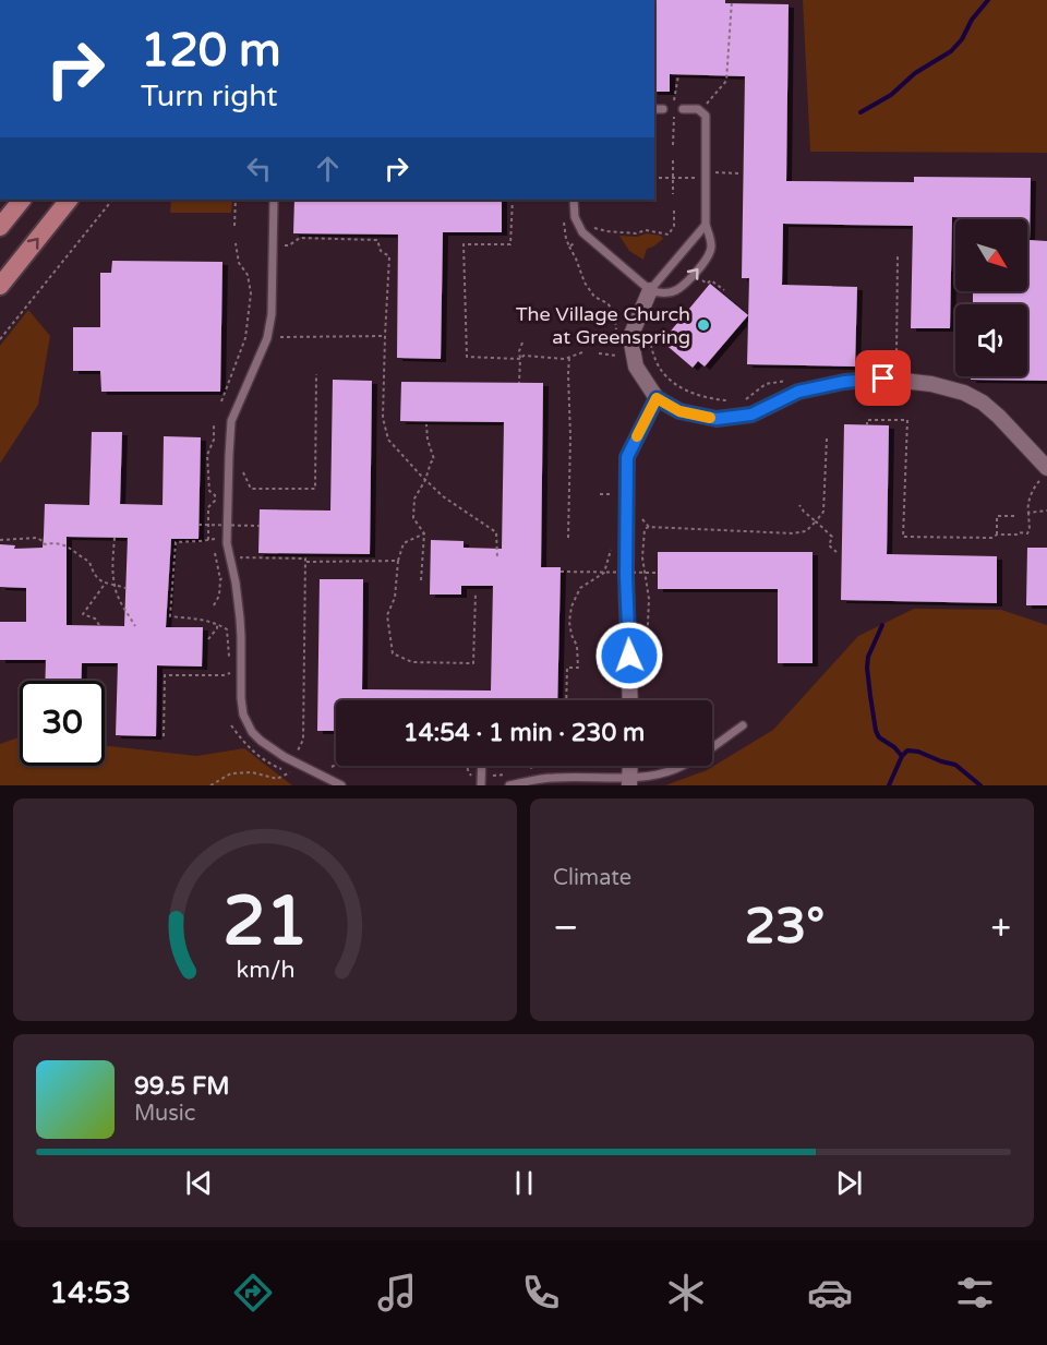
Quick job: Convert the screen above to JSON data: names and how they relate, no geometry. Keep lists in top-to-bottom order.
{
  "places": ["The Village Church at Greenspring"],
  "north": "bottom right",
  "page": {
    "turn": ["120 m", "Turn right"],
    "limit": "30",
    "trip": "14:54 · 1 min · 230 m",
    "tile": "Climate",
    "heat": ["−", "23°", "+"],
    "song": ["99.5 FM", "Music"],
    "tabs": "14:53",
    "gauge": ["21", "km/h"]
  }
}
